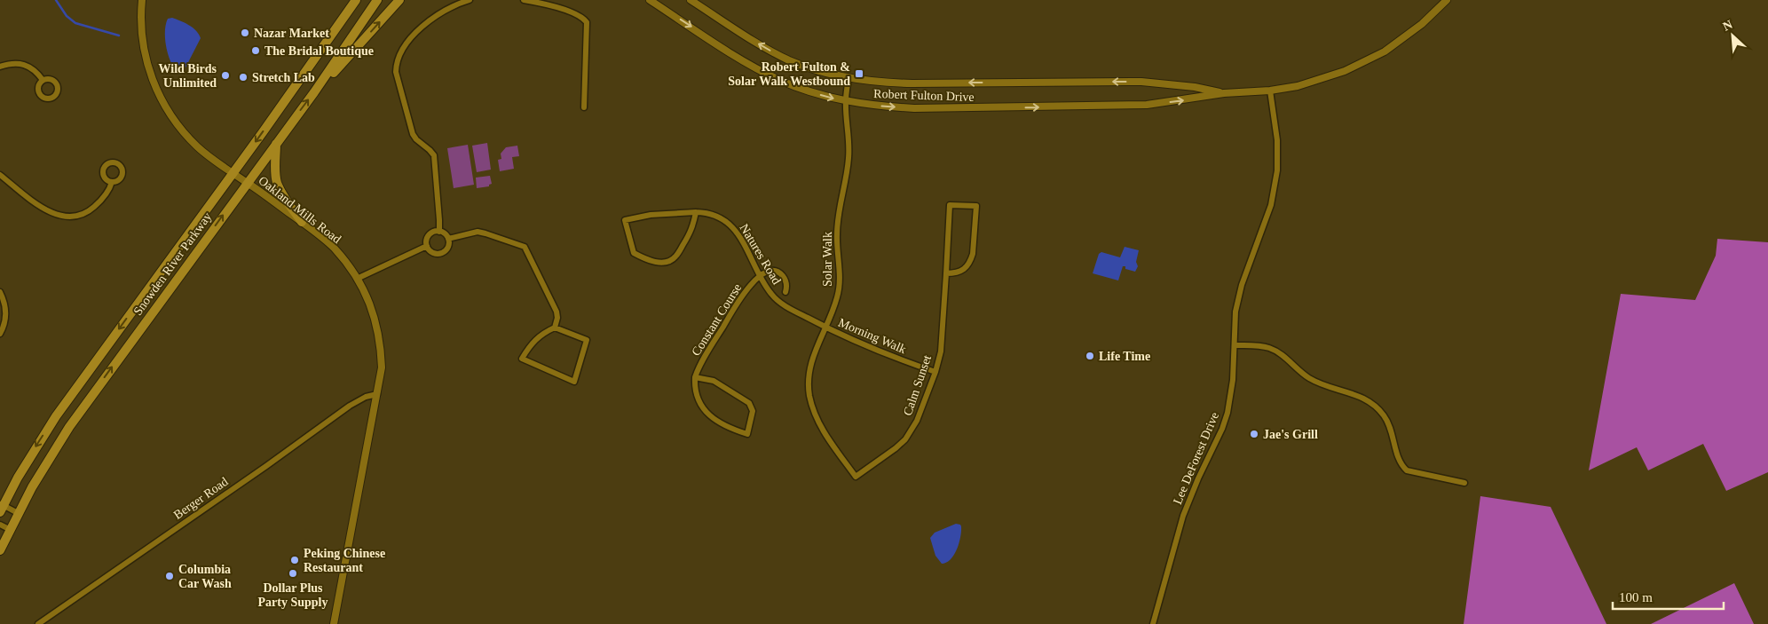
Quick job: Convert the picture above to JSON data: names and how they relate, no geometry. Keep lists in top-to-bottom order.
{
  "streets": {
    "main road": ["Snowden River Parkway"],
    "street": [
      "Robert Fulton Drive",
      "Oakland Mills Road",
      "Natures Road",
      "Solar Walk",
      "Constant Course",
      "Morning Walk",
      "Calm Sunset",
      "Lee DeForest Drive",
      "Berger Road"
    ]
  },
  "crossings": [
    ["Robert Fulton Drive", "Solar Walk"],
    ["Robert Fulton Drive", "Lee DeForest Drive"],
    ["Oakland Mills Road", "Snowden River Parkway"],
    ["Oakland Mills Road", "Berger Road"],
    ["Natures Road", "Solar Walk"],
    ["Natures Road", "Constant Course"],
    ["Natures Road", "Morning Walk"],
    ["Solar Walk", "Morning Walk"],
    ["Solar Walk", "Calm Sunset"],
    ["Morning Walk", "Calm Sunset"]
  ],
  "places": {
    "other": [
      "Nazar Market",
      "The Bridal Boutique",
      "Wild Birds Unlimited",
      "Stretch Lab",
      "Life Time",
      "Jae's Grill",
      "Peking Chinese Restaurant",
      "Dollar Plus Party Supply",
      "Columbia Car Wash"
    ],
    "transit": ["Robert Fulton & Solar Walk Westbound"]
  },
  "scale_bar": "100 m",
  "north": "top left"
}
